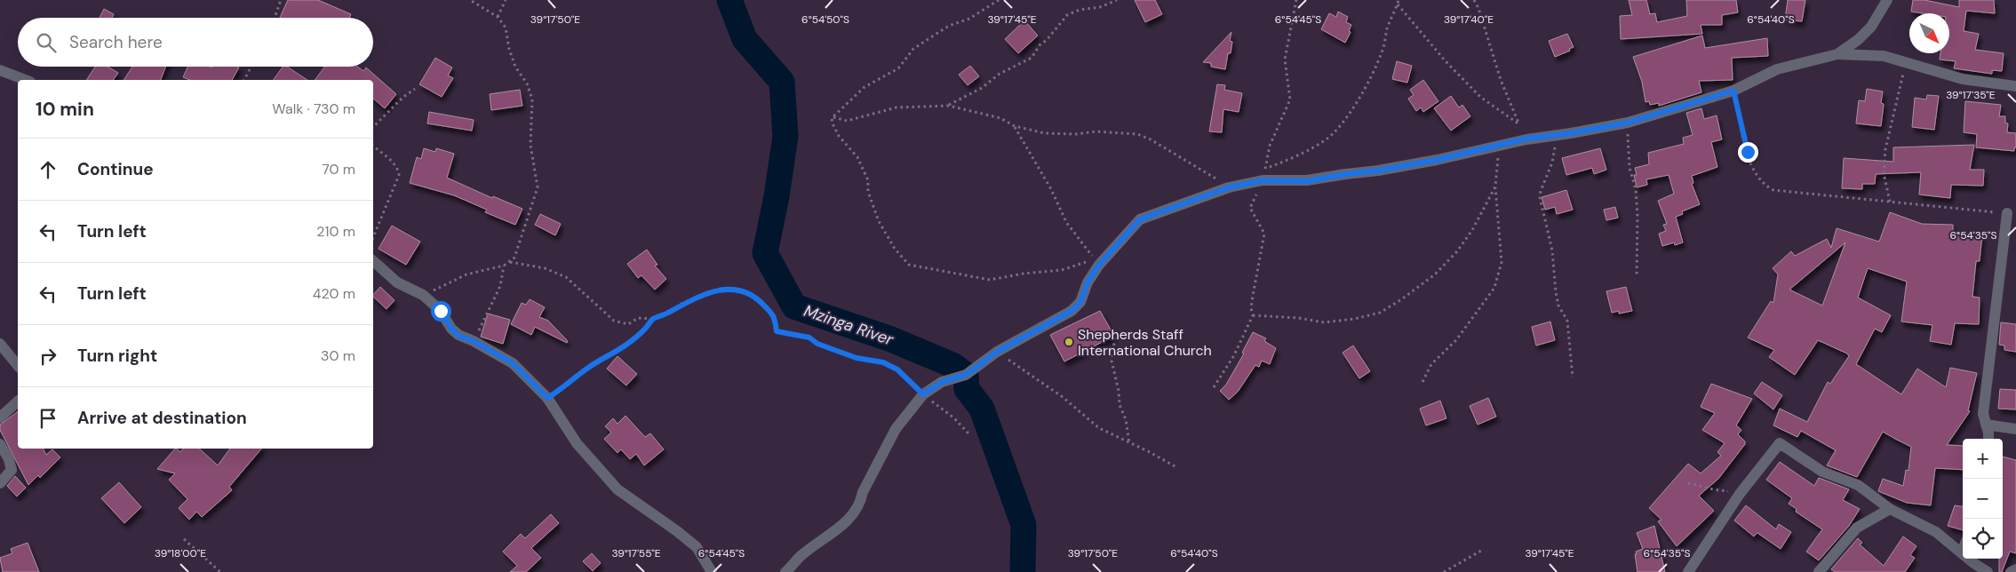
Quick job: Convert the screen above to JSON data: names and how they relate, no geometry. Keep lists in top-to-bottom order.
{
  "water": ["Mzinga River"],
  "places": ["Shepherds Staff International Church"],
  "north": "bottom right",
  "page": {
    "search": "Search here",
    "heading": ["10 min", "Walk · 730 m"],
    "list": [
      ["Continue", "70 m"],
      ["Turn left", "210 m"],
      ["Turn left", "420 m"],
      ["Turn right", "30 m"],
      "Arrive at destination"
    ],
    "map_buttons": ["+", "−"]
  },
  "coordinates": [
    "6°54'50\"S",
    "6°54'45\"S",
    "6°54'40\"S",
    "39°17'50\"E",
    "39°17'45\"E",
    "39°17'40\"E",
    "39°17'35\"E",
    "6°54'35\"S",
    "39°18'00\"E",
    "39°17'55\"E"
  ]
}
